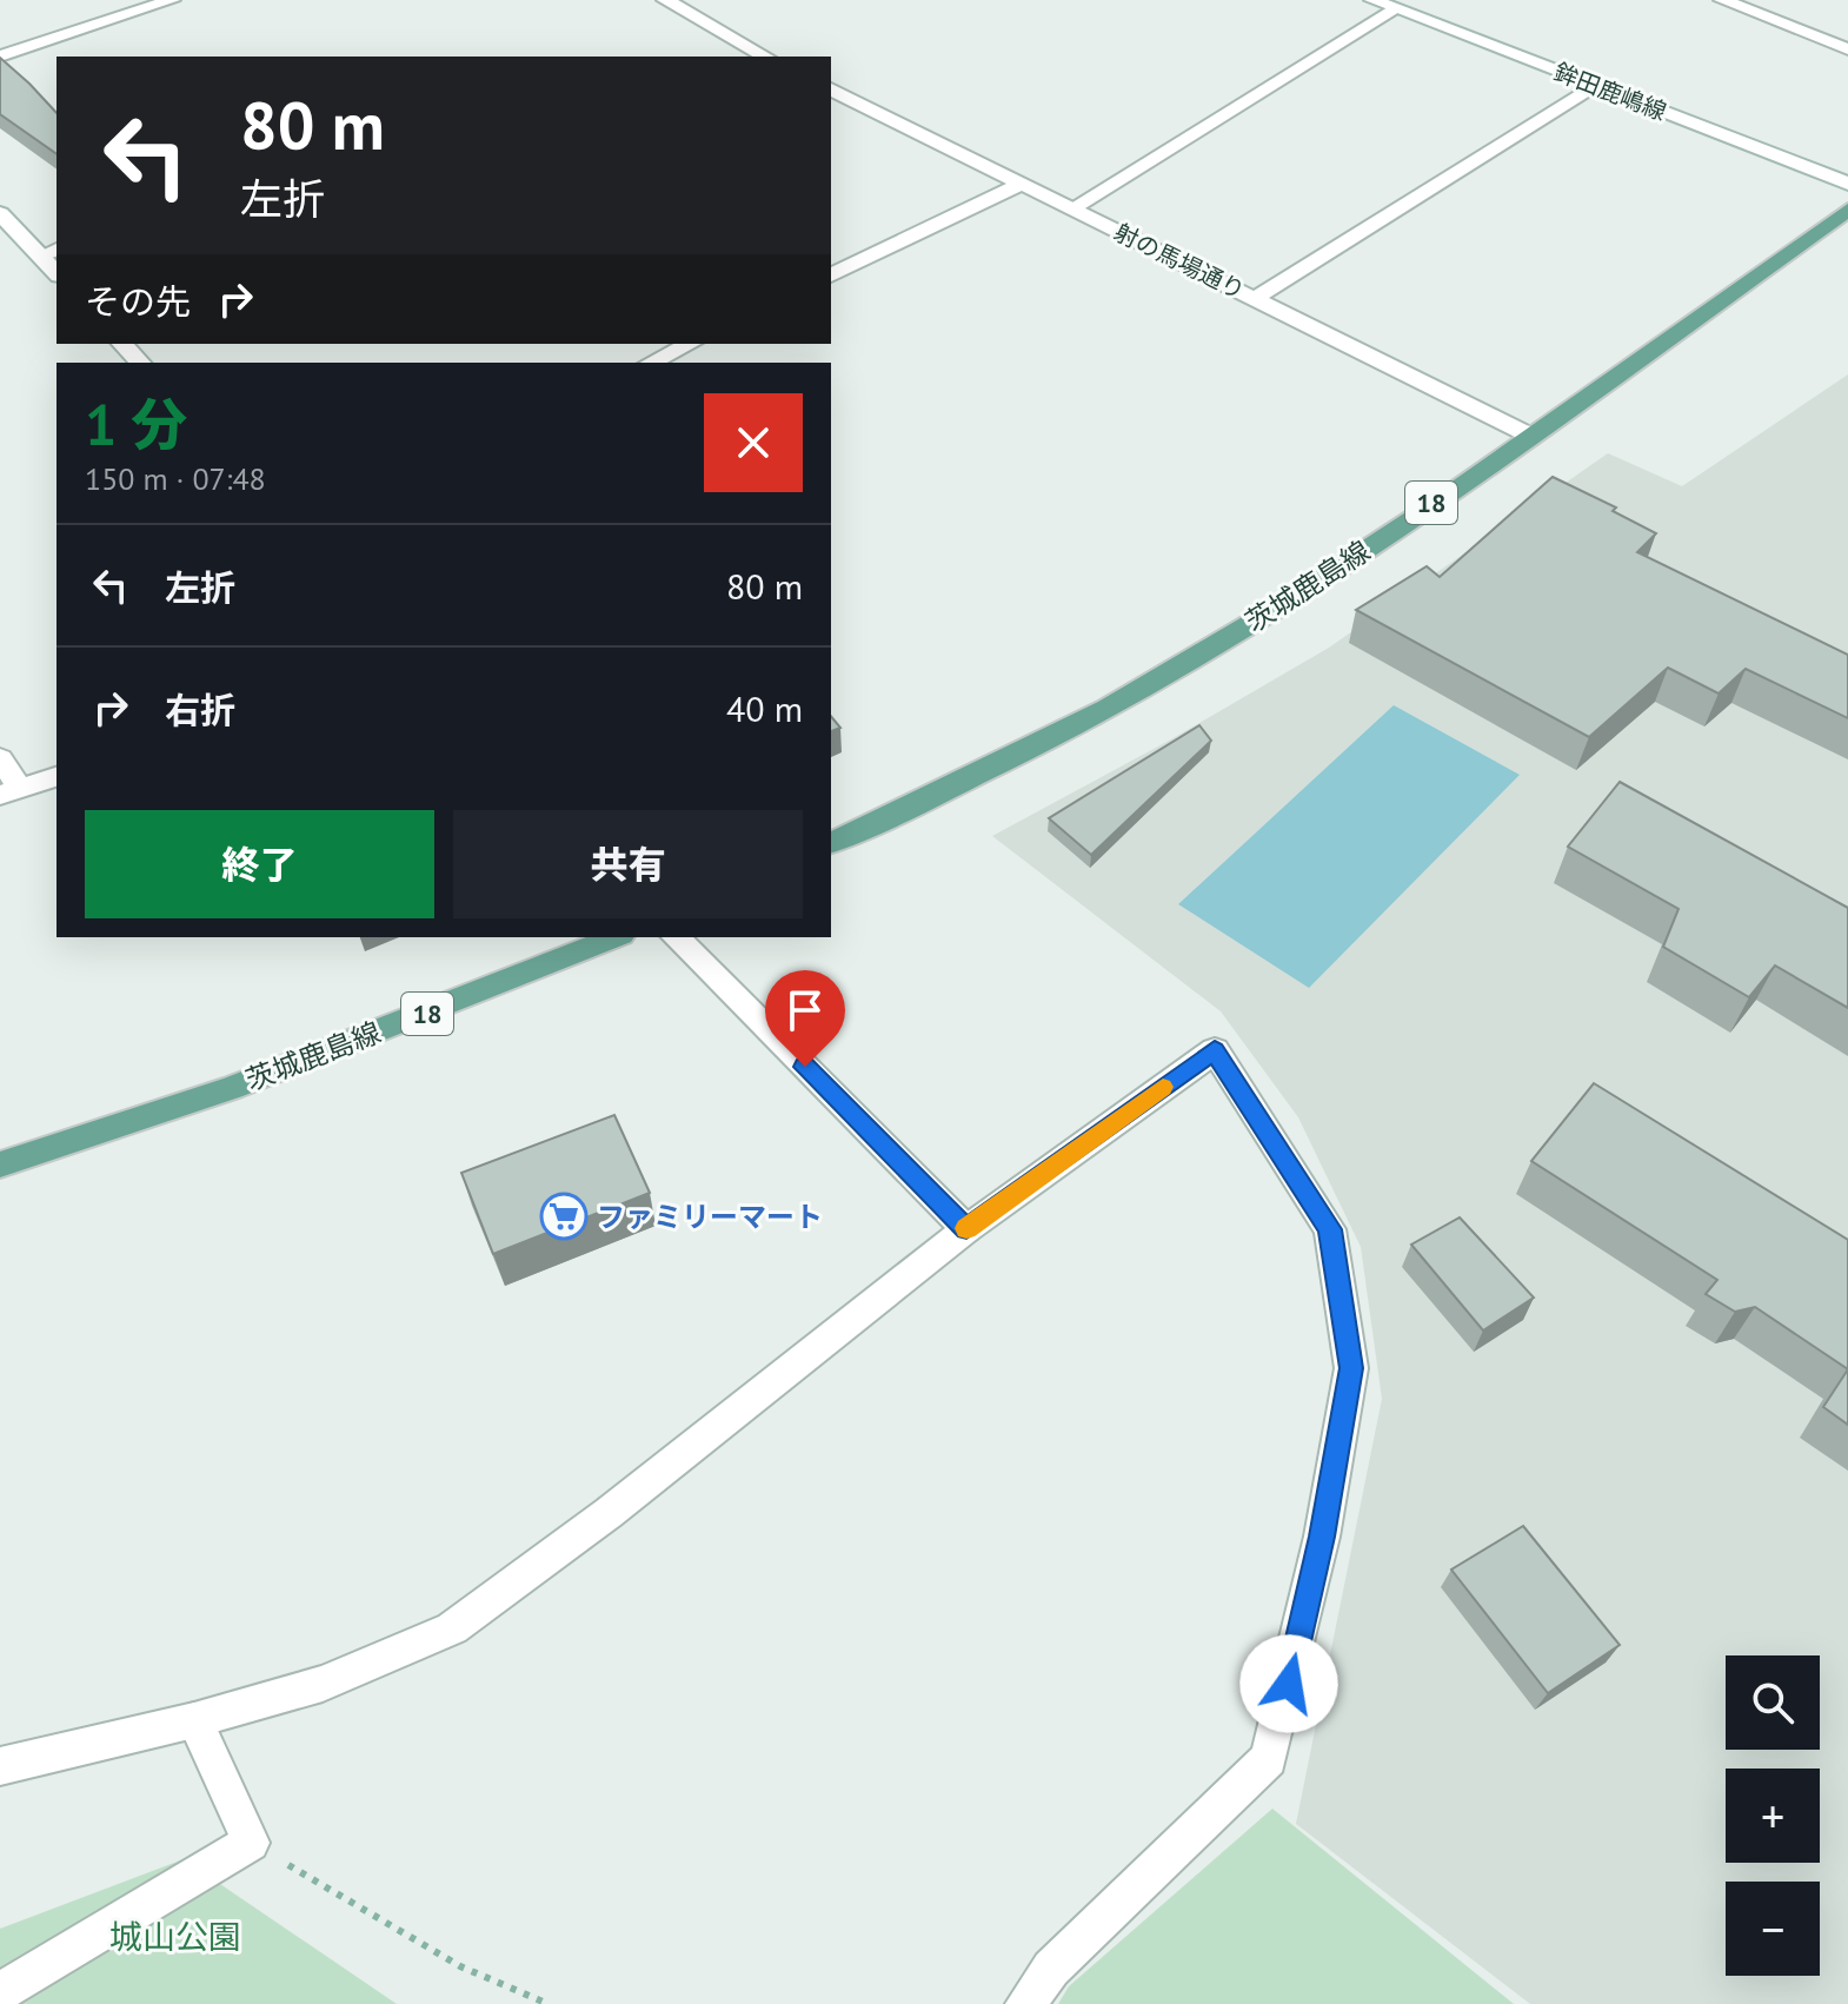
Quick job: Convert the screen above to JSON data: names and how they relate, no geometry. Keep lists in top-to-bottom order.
{
  "streets": {
    "main road": ["18", "茨城鹿島線"],
    "street": ["鉾田鹿嶋線", "射の馬場通り"]
  },
  "crossings": [
    ["射の馬場通り", "茨城鹿島線"]
  ],
  "parks": ["城山公園"],
  "places": {
    "supermarket": ["ファミリーマート"]
  },
  "page": {
    "turn": ["80 m", "左折"],
    "then": "その先",
    "heading": ["1 分", "150 m · 07:48"],
    "list": [
      {
        "name": "左折",
        "value": "80 m"
      },
      {
        "name": "右折",
        "value": "40 m"
      }
    ],
    "buttons": ["終了", "共有"],
    "map_buttons": ["+", "−"]
  }
}
